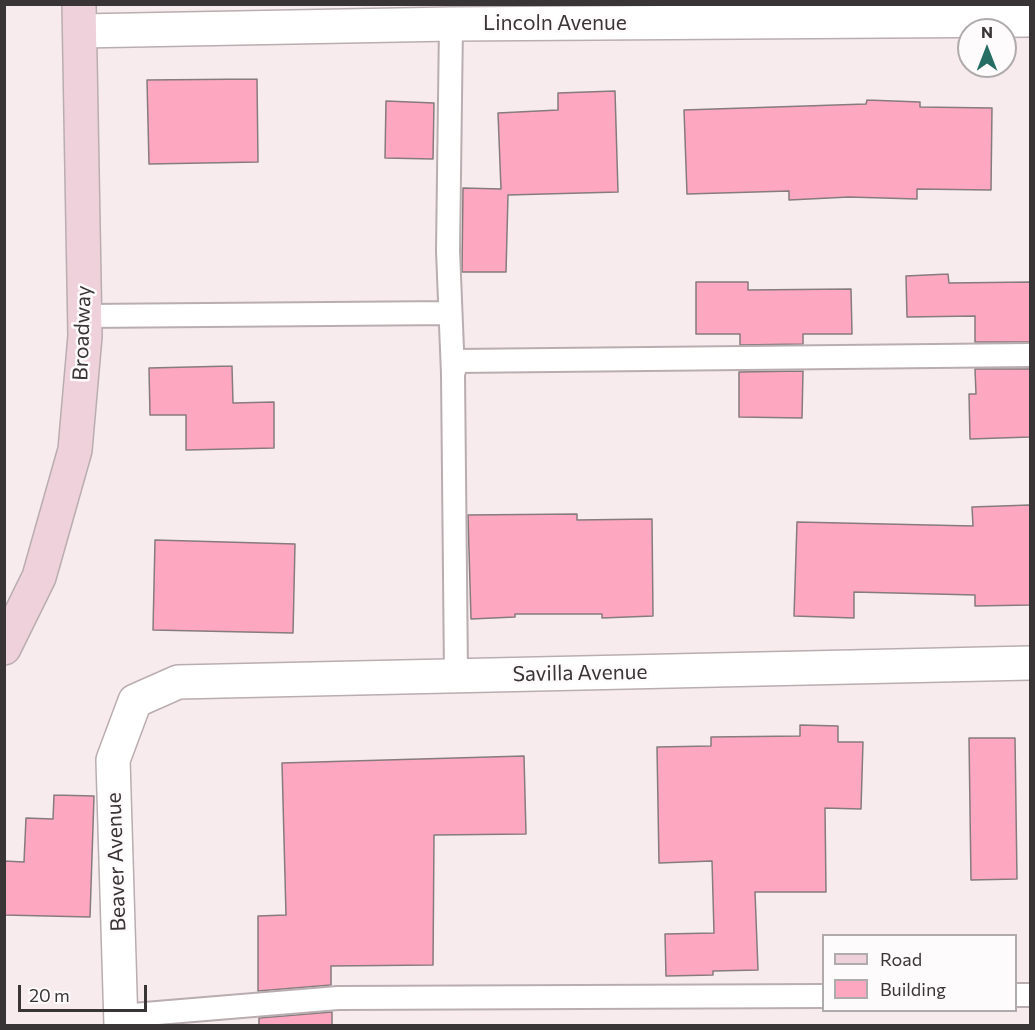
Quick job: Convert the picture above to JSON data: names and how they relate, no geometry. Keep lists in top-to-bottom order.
{
  "streets": {
    "main road": ["Broadway"],
    "street": ["Lincoln Avenue", "Savilla Avenue", "Beaver Avenue"]
  },
  "crossings": [
    ["Lincoln Avenue", "Broadway"],
    ["Savilla Avenue", "Beaver Avenue"]
  ],
  "legend": ["Road", "Building"],
  "scale_bar": "20 m",
  "north": "top"
}
